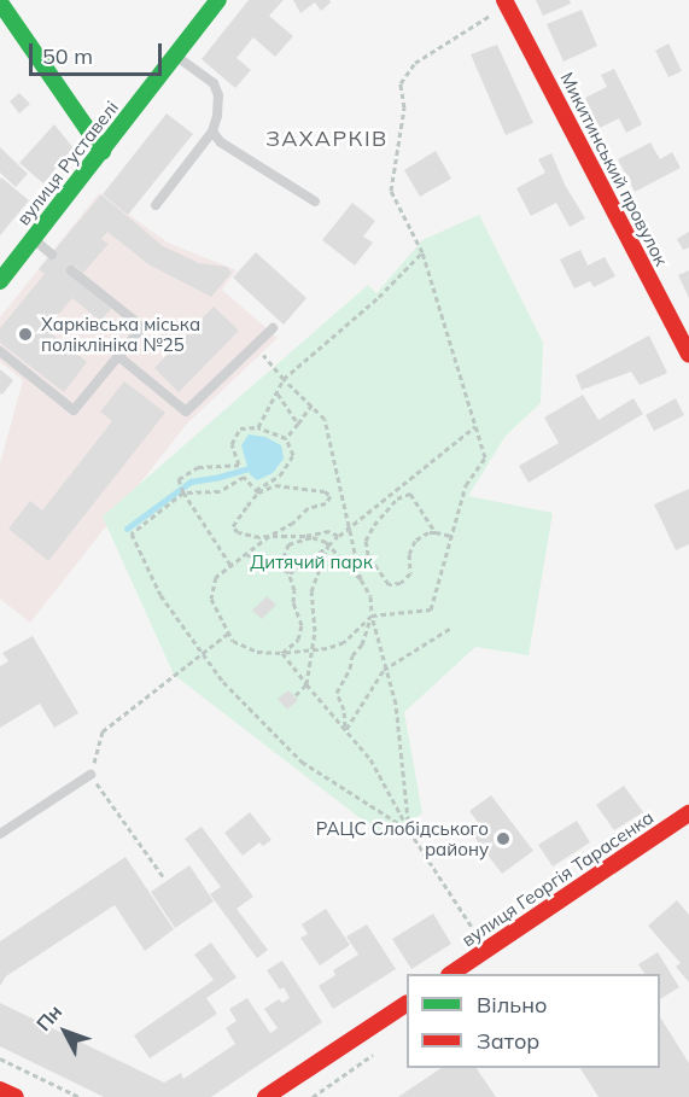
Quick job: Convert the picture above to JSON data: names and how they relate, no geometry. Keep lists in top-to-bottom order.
{
  "streets": {
    "street": ["вулиця Руставелі", "Микитинський провулок", "вулиця Георгія Тарасенка"]
  },
  "districts": ["ЗАХАРКІВ"],
  "parks": ["Дитячий парк"],
  "places": ["Харківська міська поліклініка №25", "РАЦС Слобідського району"],
  "legend": ["Вільно", "Затор"],
  "scale_bar": "50 m",
  "north": "top left"
}
